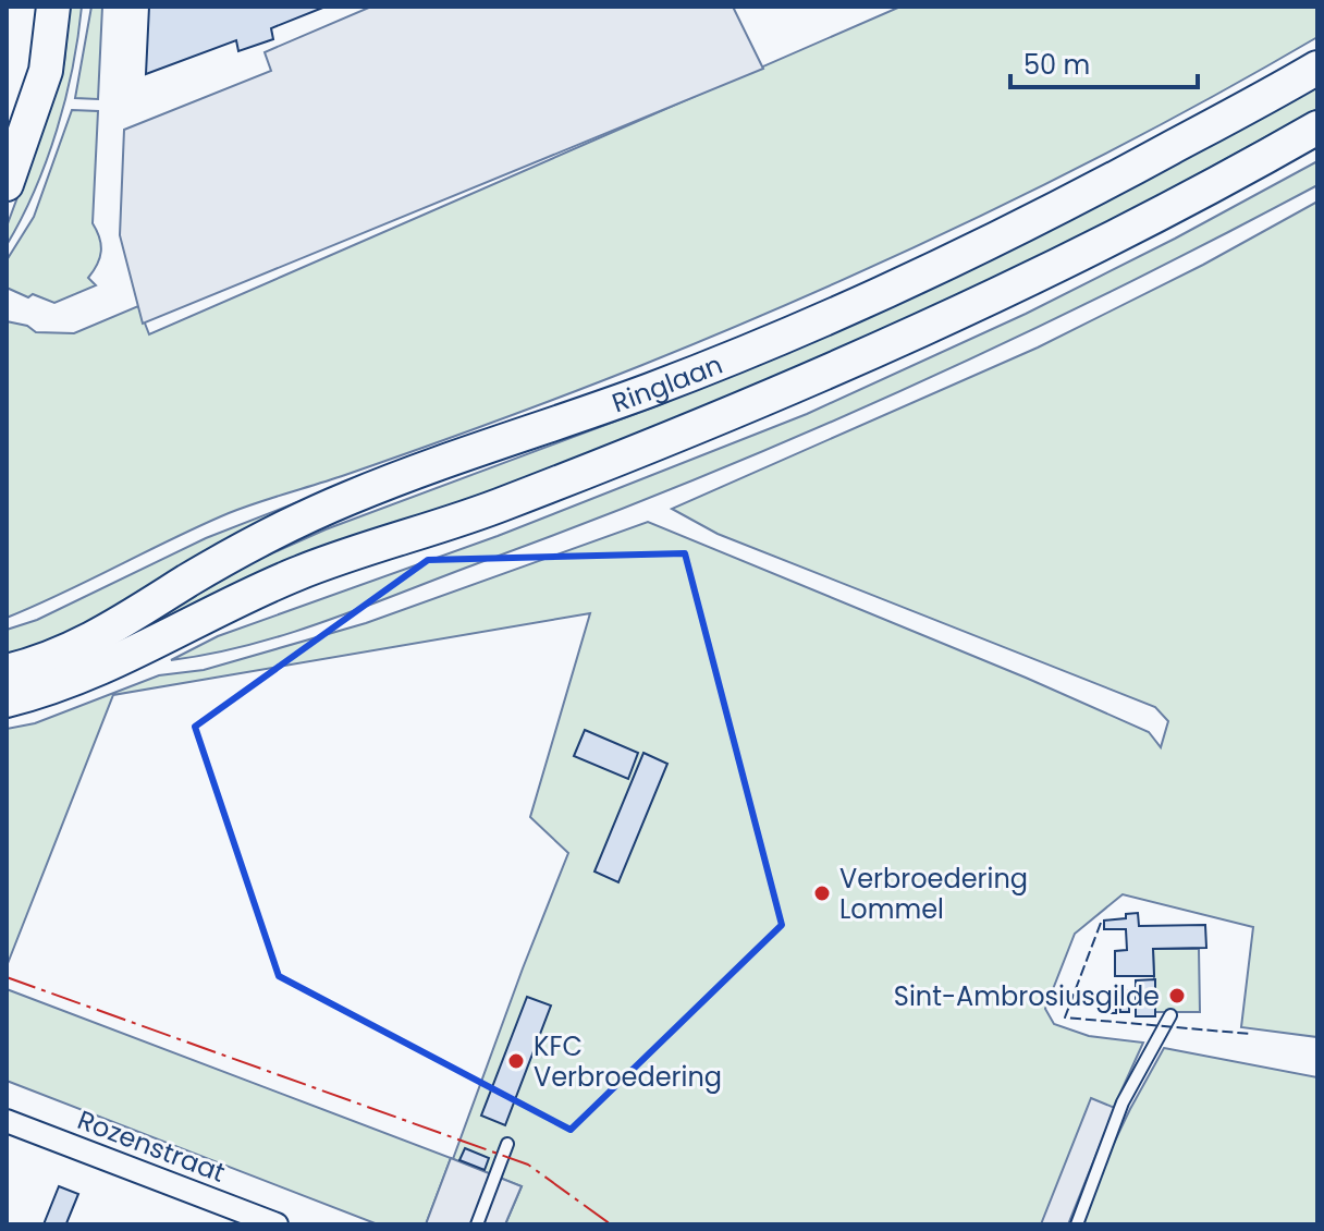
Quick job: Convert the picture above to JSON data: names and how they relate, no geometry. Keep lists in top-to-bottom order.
{
  "streets": {
    "main road": ["Ringlaan"],
    "street": ["Rozenstraat"]
  },
  "places": ["Verbroedering Lommel", "Sint-Ambrosiusgilde", "KFC Verbroedering"],
  "scale_bar": "50 m"
}
